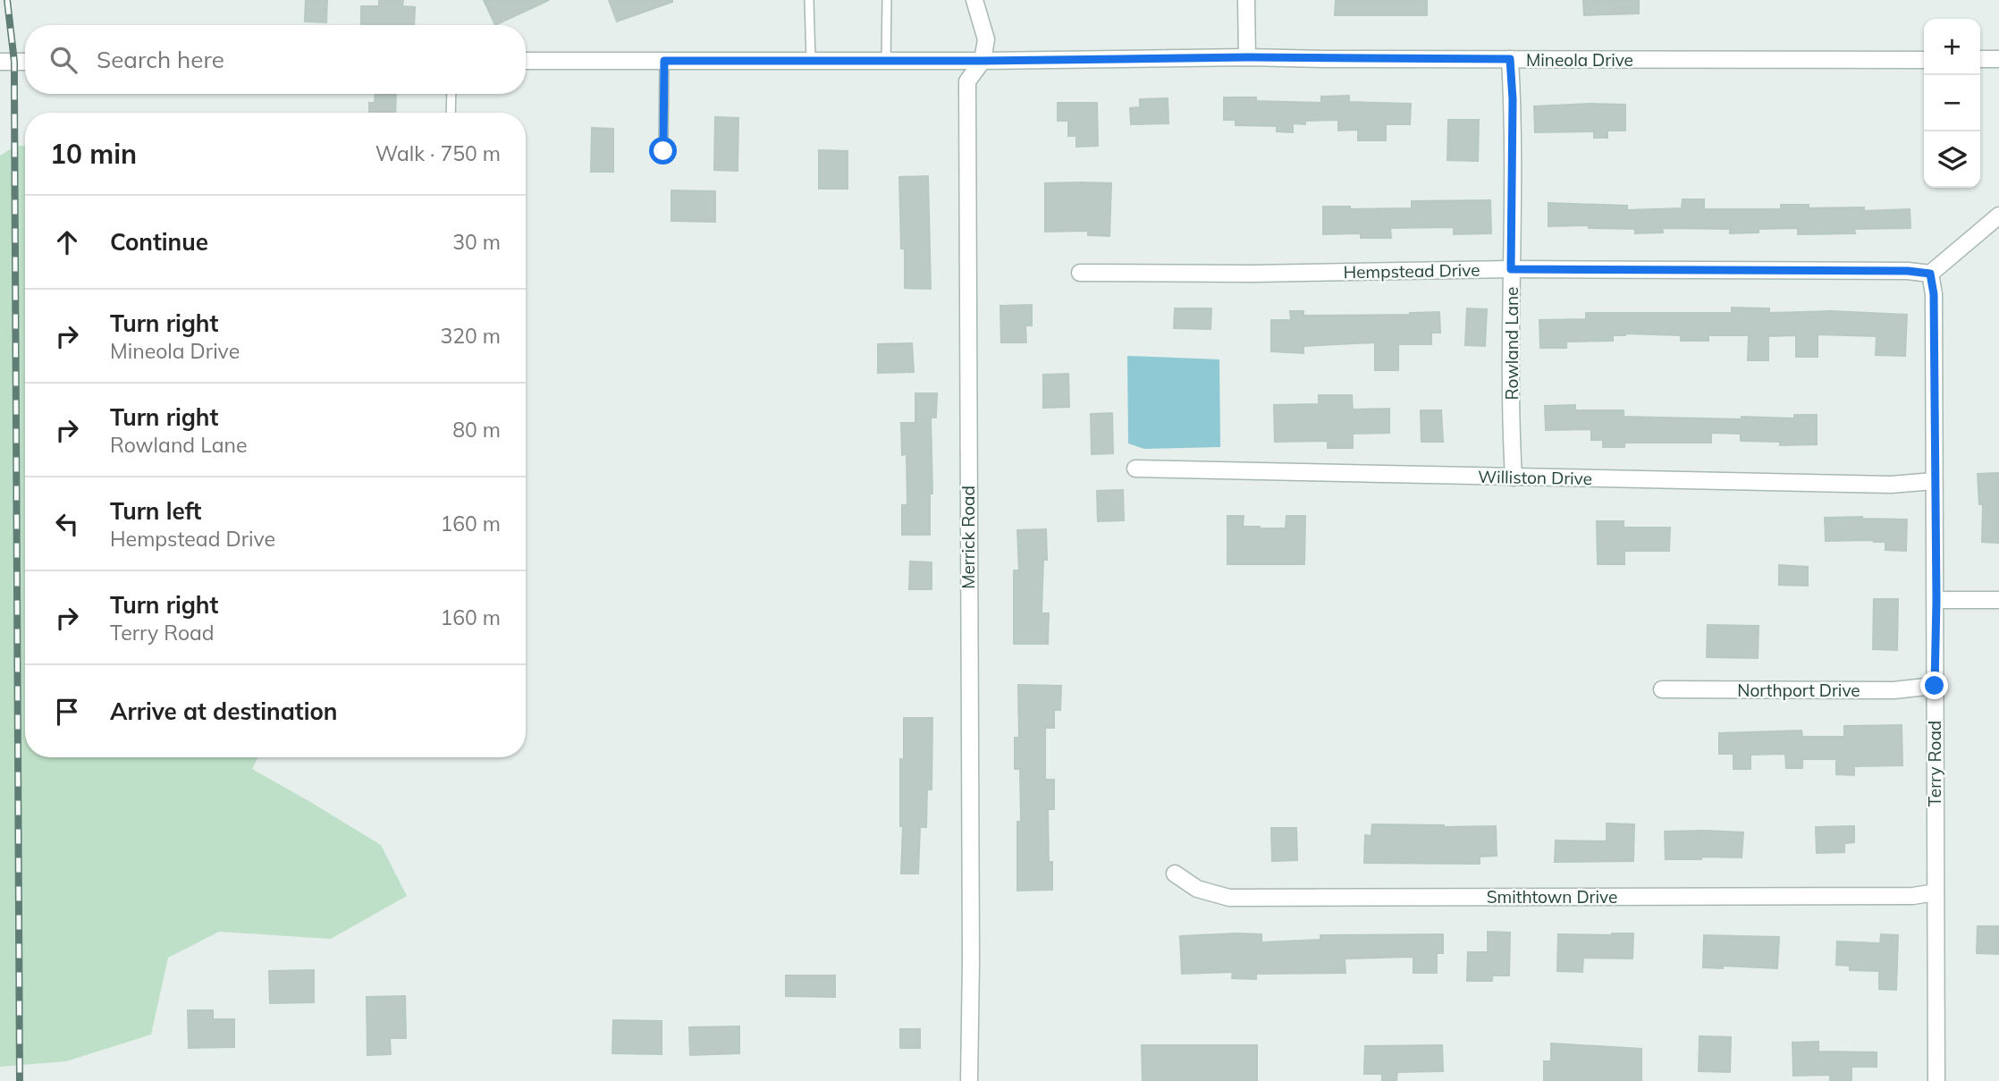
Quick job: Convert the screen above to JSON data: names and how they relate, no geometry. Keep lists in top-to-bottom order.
{
  "streets": {
    "street": [
      "Mineola Drive",
      "Hempstead Drive",
      "Rowland Lane",
      "Williston Drive",
      "Merrick Road",
      "Northport Drive",
      "Terry Road",
      "Smithtown Drive"
    ]
  },
  "crossings": [
    ["Mineola Drive", "Rowland Lane"],
    ["Mineola Drive", "Merrick Road"],
    ["Hempstead Drive", "Rowland Lane"],
    ["Hempstead Drive", "Terry Road"],
    ["Rowland Lane", "Williston Drive"],
    ["Williston Drive", "Terry Road"],
    ["Northport Drive", "Terry Road"],
    ["Terry Road", "Smithtown Drive"]
  ],
  "page": {
    "map_buttons": ["+", "−"],
    "search": "Search here",
    "heading": ["10 min", "Walk · 750 m"],
    "list": [
      ["Continue", "30 m"],
      ["Turn right", "Mineola Drive", "320 m"],
      ["Turn right", "Rowland Lane", "80 m"],
      ["Turn left", "Hempstead Drive", "160 m"],
      ["Turn right", "Terry Road", "160 m"],
      "Arrive at destination"
    ]
  }
}
